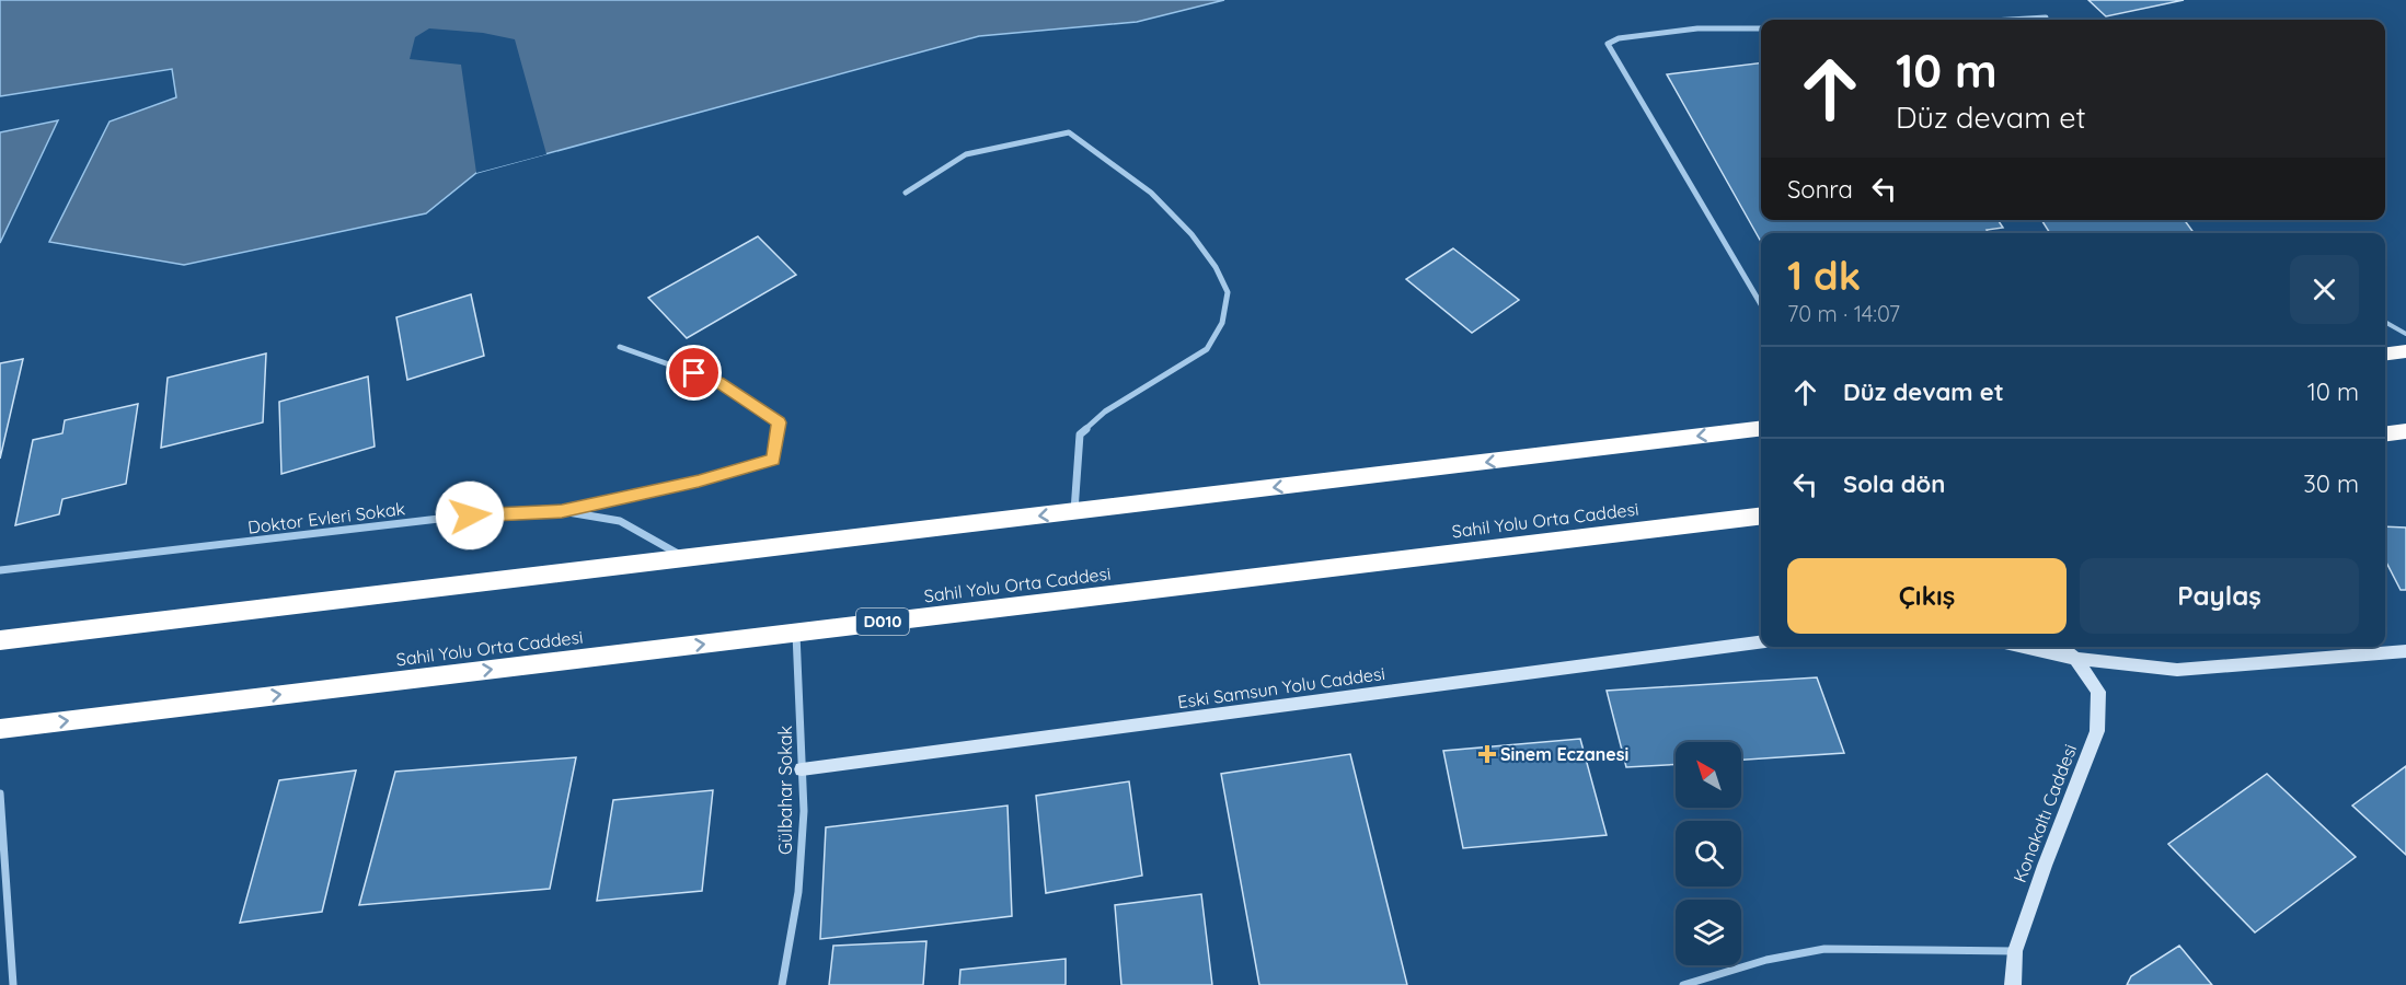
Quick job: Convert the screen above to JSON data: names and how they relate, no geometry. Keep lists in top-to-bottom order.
{
  "streets": {
    "highway": ["Sahil Yolu Orta Caddesi", "D010"],
    "street": [
      "Doktor Evleri Sokak",
      "Eski Samsun Yolu Caddesi",
      "Gülbahar Sokak",
      "Konakaltı Caddesi"
    ]
  },
  "crossings": [
    ["Sahil Yolu Orta Caddesi", "Gülbahar Sokak"],
    ["Eski Samsun Yolu Caddesi", "Gülbahar Sokak"]
  ],
  "places": {
    "health": ["Sinem Eczanesi"]
  },
  "north": "top left",
  "page": {
    "turn": ["10 m", "Düz devam et"],
    "then": "Sonra",
    "heading": ["1 dk", "70 m · 14:07"],
    "list": [
      {
        "name": "Düz devam et",
        "value": "10 m"
      },
      {
        "name": "Sola dön",
        "value": "30 m"
      }
    ],
    "buttons": ["Çıkış", "Paylaş"]
  }
}
